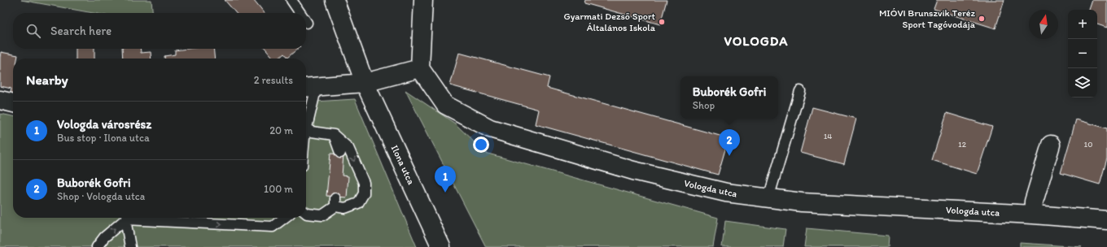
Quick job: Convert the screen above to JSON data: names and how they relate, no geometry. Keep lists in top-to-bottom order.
{
  "streets": {
    "street": ["Ilona utca", "Vologda utca"]
  },
  "districts": ["VOLOGDA"],
  "places": ["MIÓVI Brunszvik Teréz Sport Tagóvodája", "Gyarmati Dezső Sport Általános Iskola"],
  "house_numbers": ["14", "12", "10"],
  "north": "top",
  "page": {
    "map_buttons": ["+", "−"],
    "search": "Search here",
    "heading": ["Nearby", "2 results"],
    "popup": ["Buborék Gofri", "Shop"],
    "list": [
      {
        "mark": "1",
        "name": "Vologda városrész",
        "note": "Bus stop · Ilona utca",
        "value": "20 m"
      },
      {
        "mark": "2",
        "name": "Buborék Gofri",
        "note": "Shop · Vologda utca",
        "value": "100 m"
      }
    ],
    "pins": ["2", "1"]
  }
}
